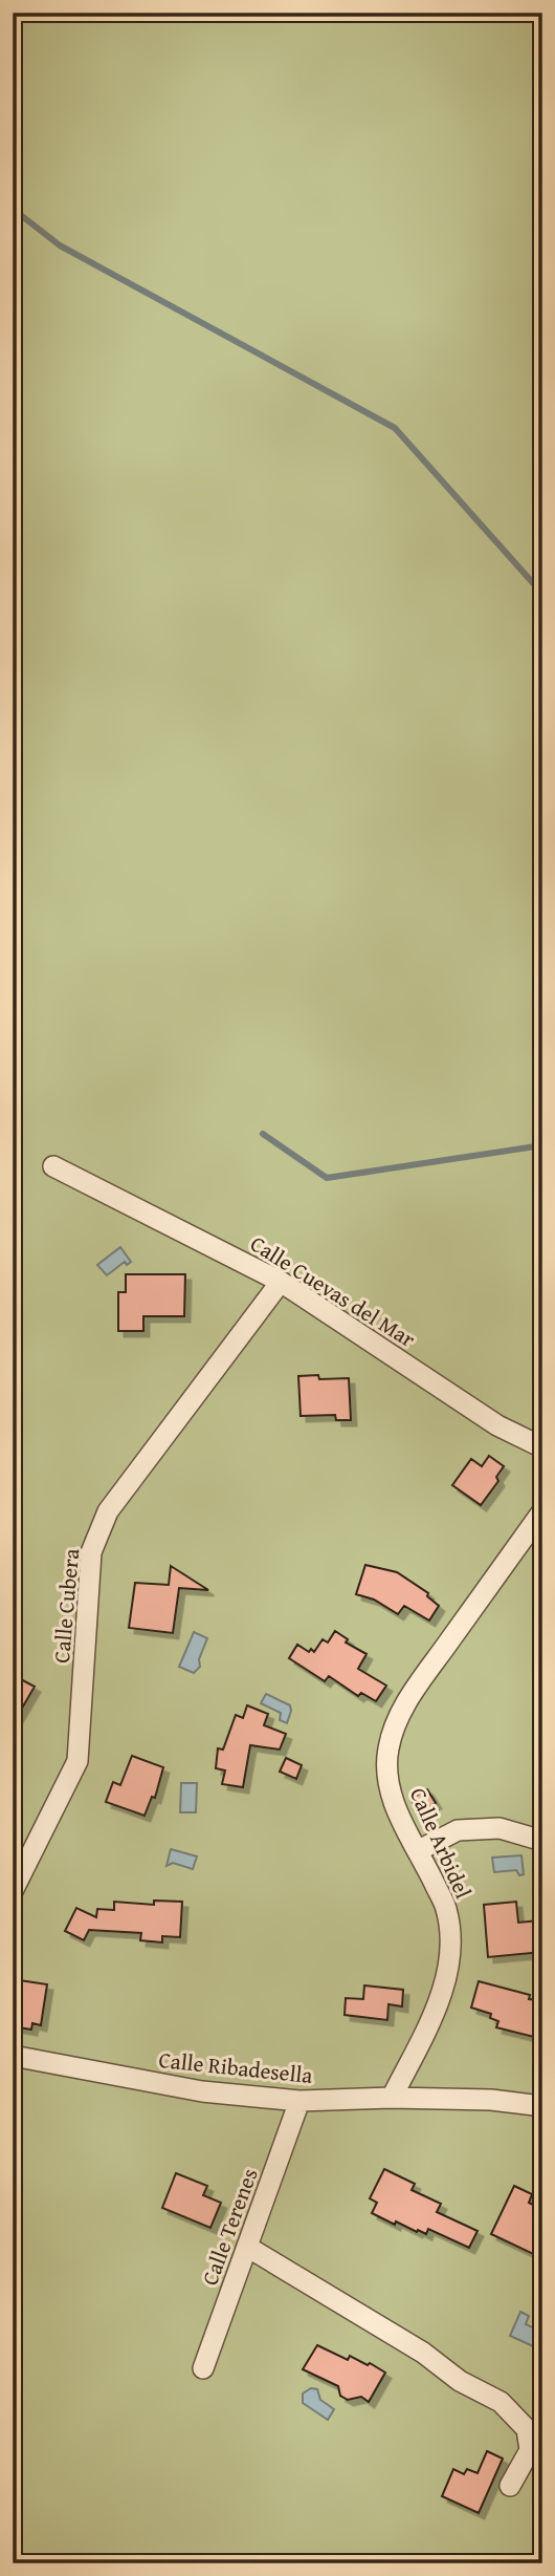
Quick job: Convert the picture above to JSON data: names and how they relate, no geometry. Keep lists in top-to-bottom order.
{
  "streets": {
    "street": [
      "Calle Cuevas del Mar",
      "Calle Cubera",
      "Calle Arbidel",
      "Calle Ribadesella",
      "Calle Terenes"
    ]
  },
  "crossings": [
    ["Calle Cuevas del Mar", "Calle Cubera"],
    ["Calle Arbidel", "Calle Ribadesella"],
    ["Calle Ribadesella", "Calle Terenes"]
  ]
}
